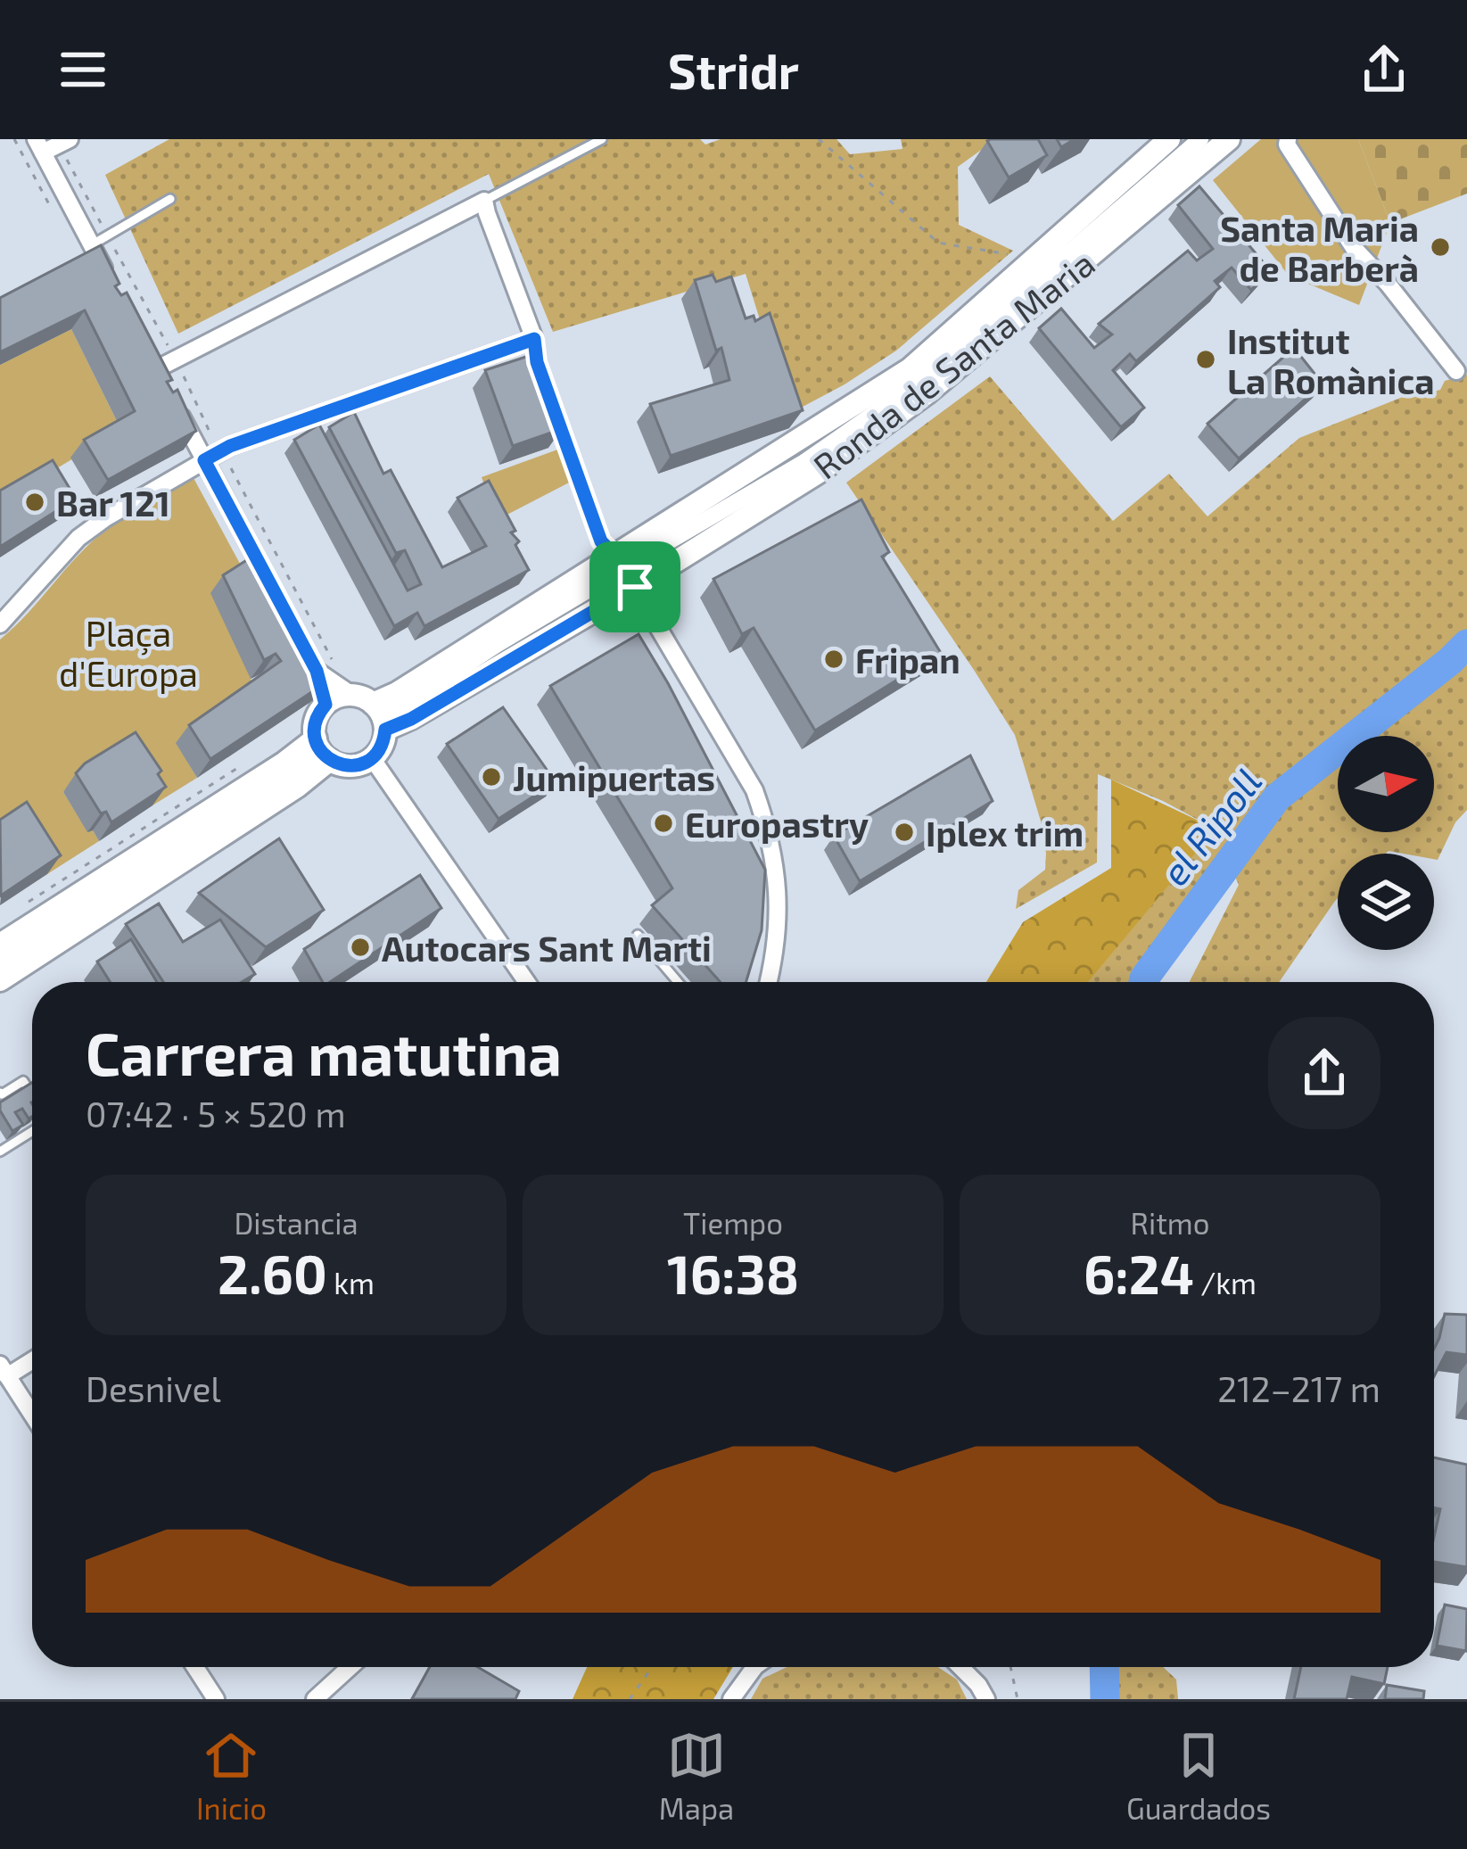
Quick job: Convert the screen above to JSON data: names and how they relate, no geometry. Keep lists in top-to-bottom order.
{
  "streets": {
    "street": ["Ronda de Santa Maria"]
  },
  "water": ["el Ripoll"],
  "parks": ["Plaça d'Europa"],
  "places": [
    "Santa Maria de Barberà",
    "Institut La Romànica",
    "Bar 121",
    "Fripan",
    "Jumipuertas",
    "Europastry",
    "Iplex trim",
    "Autocars Sant Marti"
  ],
  "north": "right",
  "page": {
    "header": "Stridr",
    "heading": ["Carrera matutina", "07:42 · 5 × 520 m"],
    "stats": [
      ["Distancia", "2.60 km"],
      ["Tiempo", "16:38"],
      ["Ritmo", "6:24 /km"]
    ],
    "chart": ["Desnivel", "212–217 m"],
    "tabs": ["Inicio", "Mapa", "Guardados"]
  }
}
